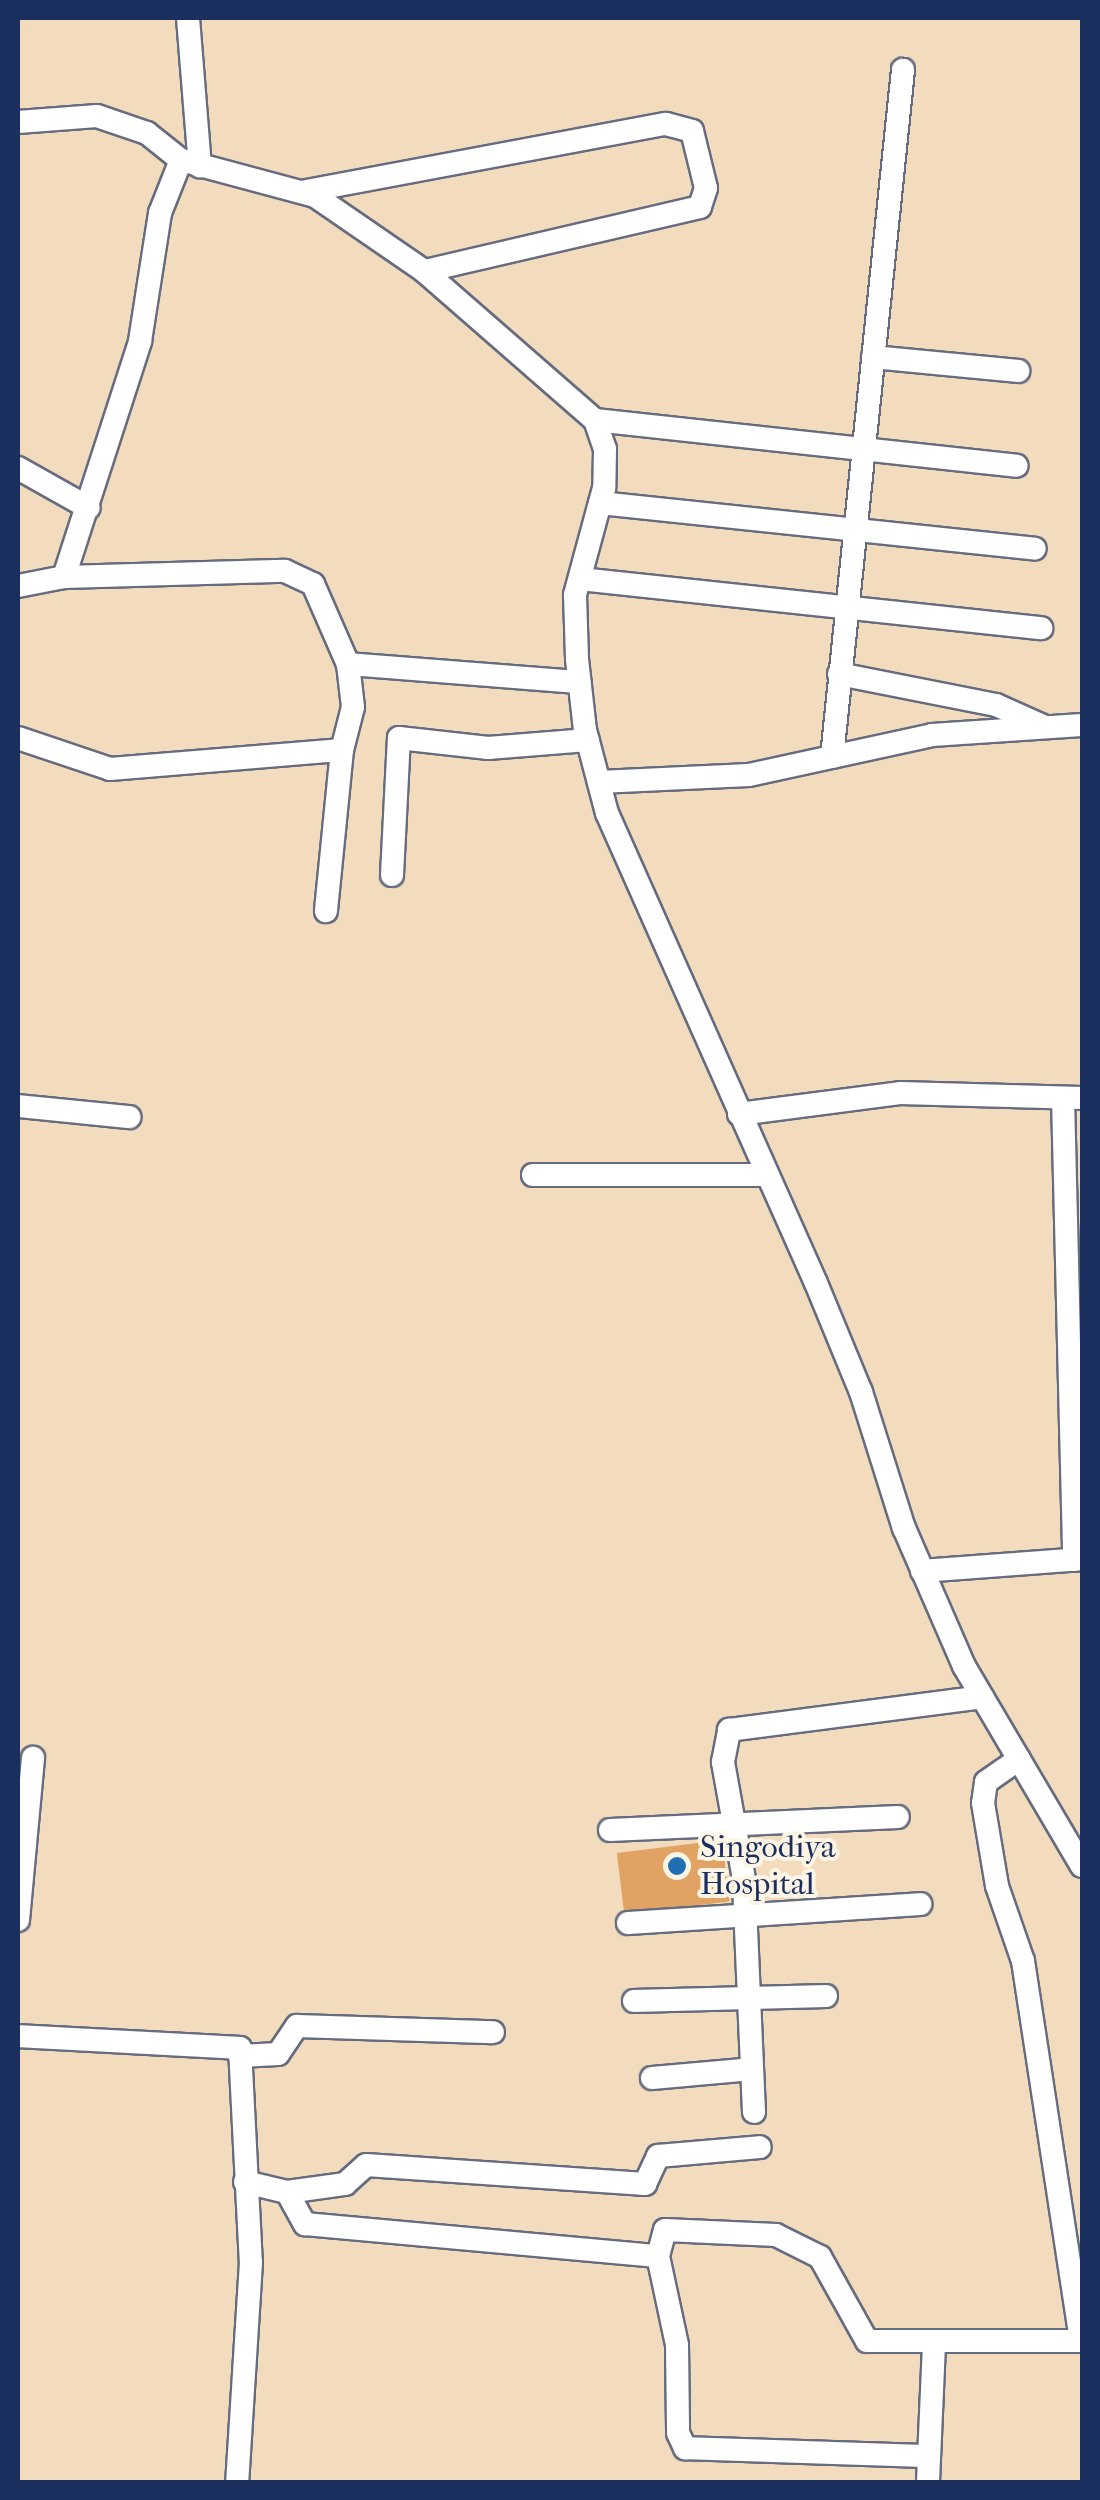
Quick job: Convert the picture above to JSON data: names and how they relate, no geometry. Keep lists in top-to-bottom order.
{
  "places": ["Singodiya Hospital"]
}
